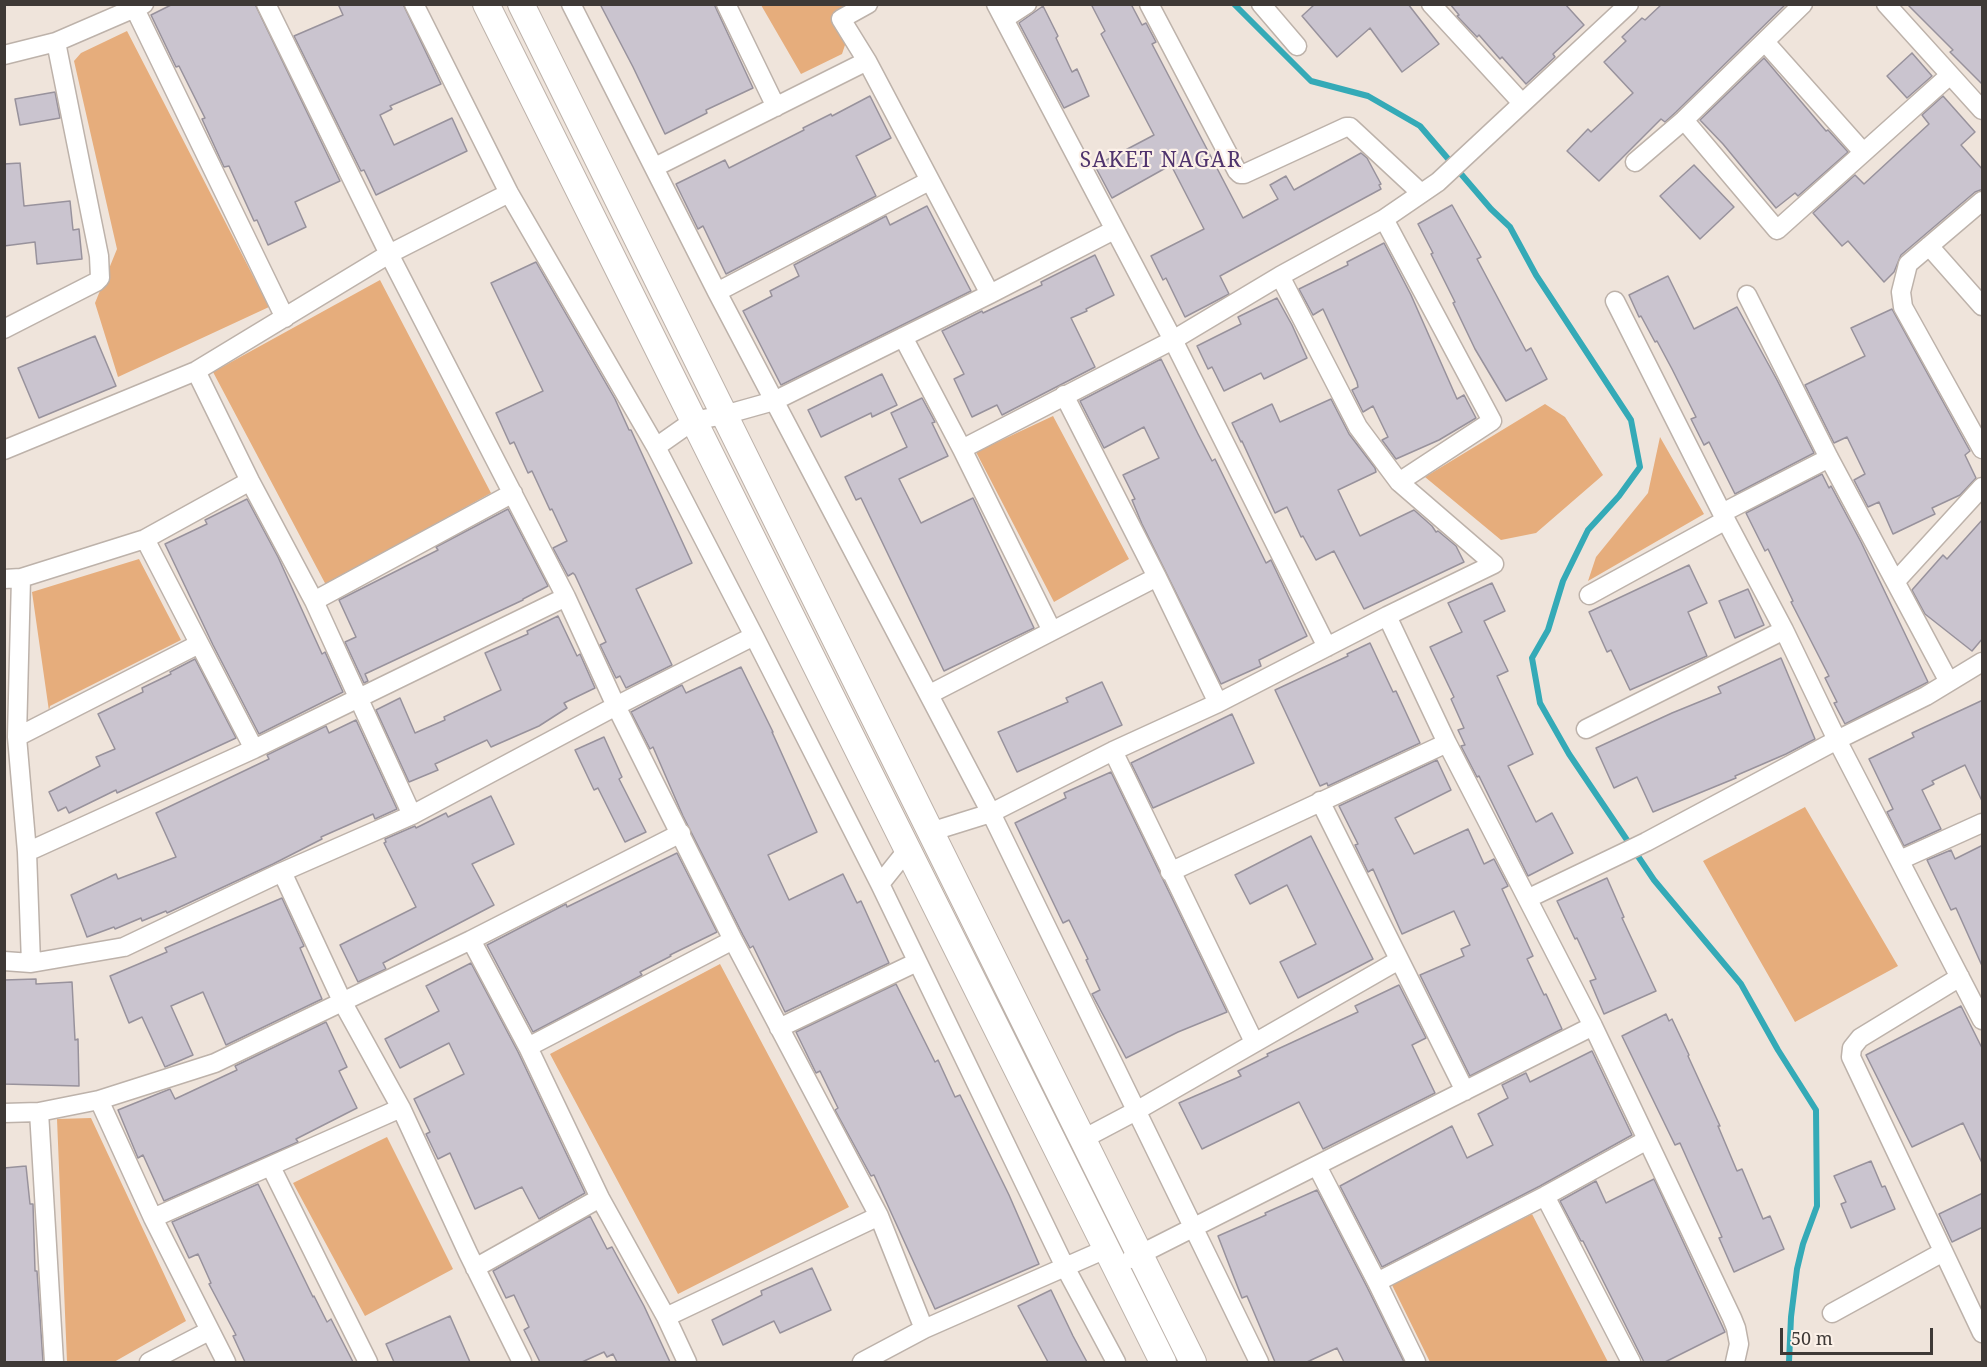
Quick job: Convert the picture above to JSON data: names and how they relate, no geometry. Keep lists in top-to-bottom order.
{
  "districts": ["SAKET NAGAR"],
  "scale_bar": "50 m"
}
